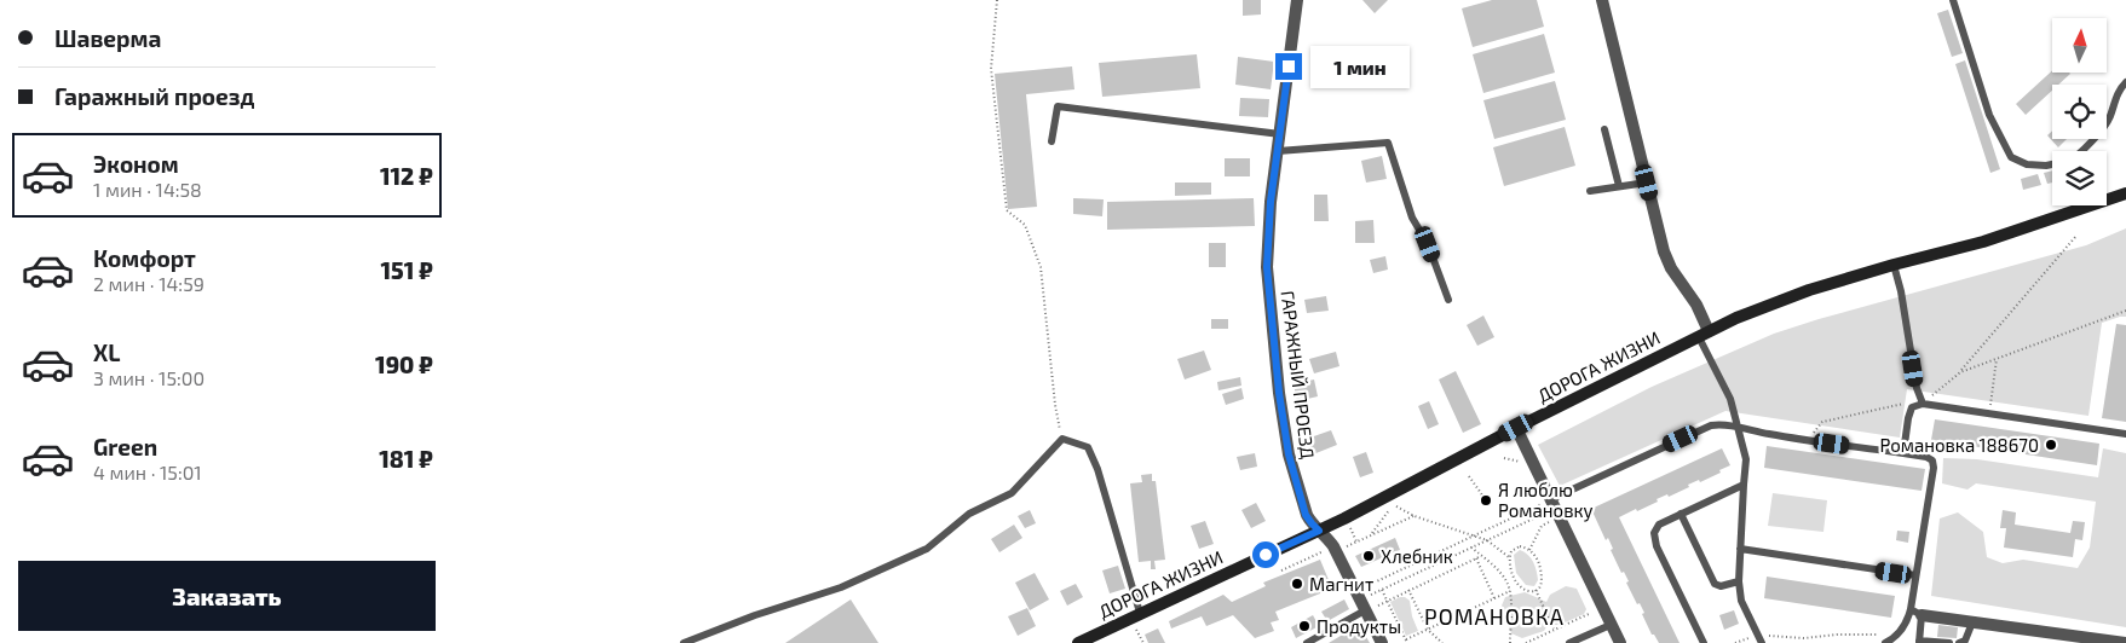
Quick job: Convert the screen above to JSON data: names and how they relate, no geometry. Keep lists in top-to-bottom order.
{
  "streets": {
    "main road": ["ДОРОГА ЖИЗНИ"],
    "street": ["ГАРАЖНЫЙ ПРОЕЗД"]
  },
  "crossings": [
    ["ДОРОГА ЖИЗНИ", "ГАРАЖНЫЙ ПРОЕЗД"]
  ],
  "districts": ["РОМАНОВКА"],
  "places": [
    "Романовка 188670",
    "Я люблю Романовку",
    "Хлебник",
    "Магнит",
    "Продукты"
  ],
  "north": "top",
  "page": {
    "banner": ["Шаверма", "Гаражный проезд"],
    "bubble": "1 мин",
    "list": [
      {
        "name": "Эконом",
        "note": "1 мин · 14:58",
        "value": "112 ₽"
      },
      {
        "name": "Комфорт",
        "note": "2 мин · 14:59",
        "value": "151 ₽"
      },
      {
        "name": "XL",
        "note": "3 мин · 15:00",
        "value": "190 ₽"
      },
      {
        "name": "Green",
        "note": "4 мин · 15:01",
        "value": "181 ₽"
      }
    ],
    "buttons": "Заказать"
  }
}
